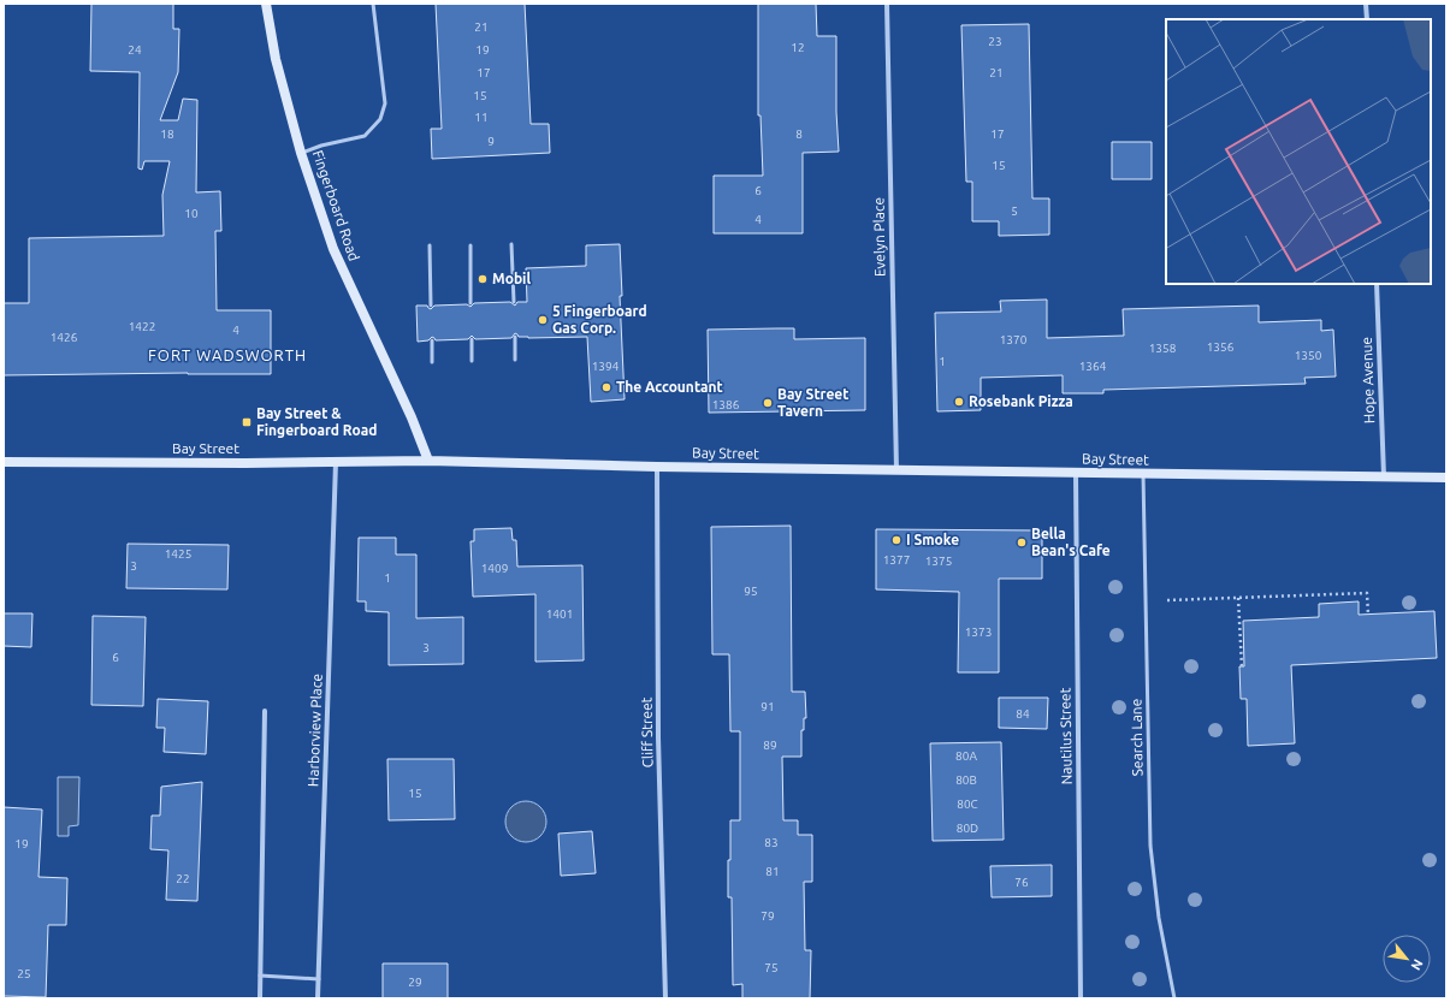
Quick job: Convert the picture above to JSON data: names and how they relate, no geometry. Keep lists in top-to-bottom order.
{
  "streets": {
    "main road": ["Fingerboard Road", "Bay Street"],
    "street": [
      "Evelyn Place",
      "Hope Avenue",
      "Harborview Place",
      "Cliff Street",
      "Nautilus Street"
    ],
    "lane": ["Search Lane"]
  },
  "crossings": [
    ["Fingerboard Road", "Bay Street"],
    ["Evelyn Place", "Bay Street"],
    ["Hope Avenue", "Bay Street"],
    ["Bay Street", "Harborview Place"],
    ["Bay Street", "Cliff Street"],
    ["Bay Street", "Nautilus Street"],
    ["Bay Street", "Search Lane"]
  ],
  "districts": ["FORT WADSWORTH"],
  "places": {
    "other": [
      "Mobil",
      "5 Fingerboard Gas Corp.",
      "The Accountant",
      "Rosebank Pizza",
      "Bay Street Tavern",
      "I Smoke",
      "Bella Bean's Cafe"
    ],
    "transit": ["Bay Street & Fingerboard Road"]
  },
  "house_numbers": [
    "21",
    "23",
    "12",
    "24",
    "19",
    "17",
    "21",
    "15",
    "11",
    "18",
    "8",
    "17",
    "9",
    "15",
    "6",
    "5",
    "10",
    "4",
    "1422",
    "4",
    "1426",
    "1370",
    "1356",
    "1358",
    "1350",
    "1",
    "1394",
    "1364",
    "1386",
    "1425",
    "1377",
    "1375",
    "3",
    "1409",
    "1",
    "95",
    "1401",
    "1373",
    "3",
    "6",
    "91",
    "84",
    "89",
    "80A",
    "80B",
    "15",
    "80C",
    "80D",
    "83",
    "19",
    "81",
    "22",
    "76",
    "79",
    "75",
    "25",
    "29"
  ],
  "north": "bottom right"
}
